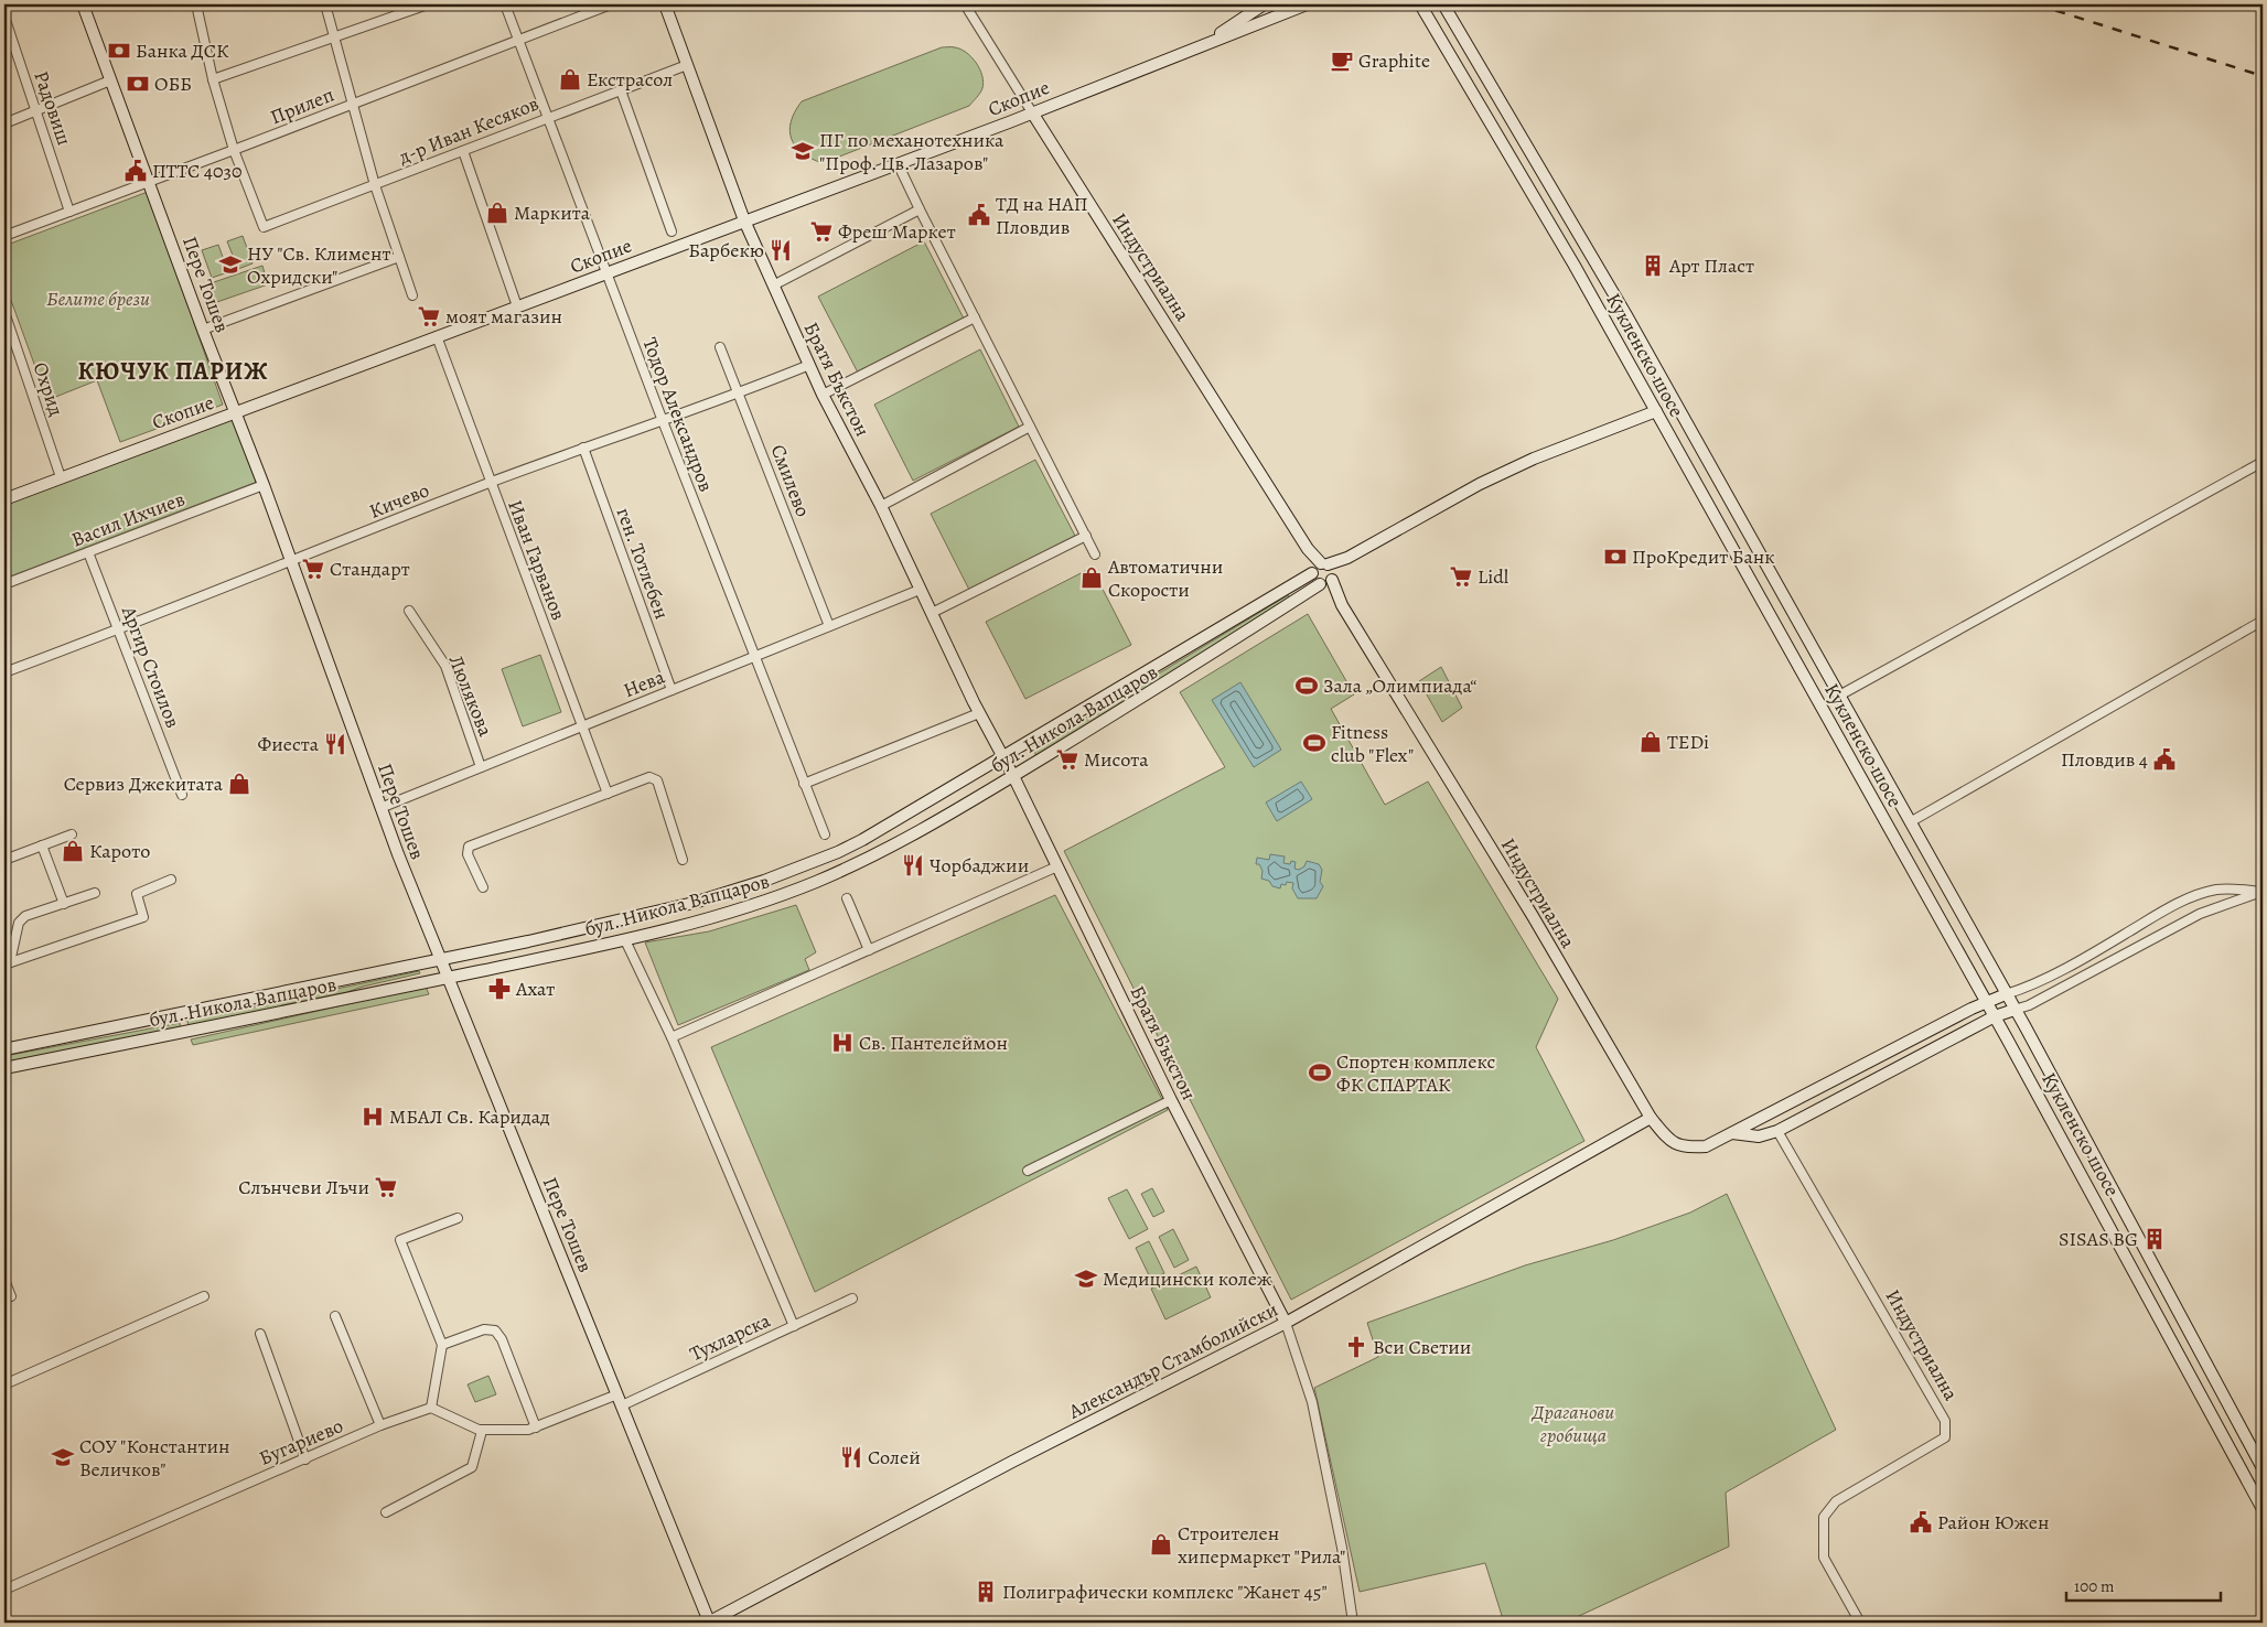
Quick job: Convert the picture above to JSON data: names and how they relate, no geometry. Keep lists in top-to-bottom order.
{
  "streets": {
    "street": [
      "Скопие",
      "Прилеп",
      "Радовиш",
      "д-р Иван Кесяков",
      "Индустриална",
      "Пере Тошев",
      "Кукленско шосе",
      "Братя Бъкстон",
      "Охрид",
      "Тодор Александров",
      "Смилево",
      "Кичево",
      "Васил Ихчиев",
      "Иван Гарванов",
      "ген. Тотлебен",
      "Аргир Стоилов",
      "Нева",
      "Люлякова",
      "бул. Никола Вапцаров",
      "Тухларска",
      "Александър Стамболийски",
      "Бугариево"
    ]
  },
  "crossings": [
    ["Скопие", "Индустриална"],
    ["Скопие", "Пере Тошев"],
    ["Скопие", "Братя Бъкстон"],
    ["Скопие", "Охрид"],
    ["Скопие", "Тодор Александров"],
    ["Скопие", "Иван Гарванов"],
    ["Прилеп", "Радовиш"],
    ["Прилеп", "д-р Иван Кесяков"],
    ["Прилеп", "Пере Тошев"],
    ["Прилеп", "Тодор Александров"],
    ["д-р Иван Кесяков", "Братя Бъкстон"],
    ["д-р Иван Кесяков", "Тодор Александров"],
    ["Индустриална", "Кукленско шосе"],
    ["Индустриална", "бул. Никола Вапцаров"],
    ["Индустриална", "Александър Стамболийски"],
    ["Пере Тошев", "Кичево"],
    ["Пере Тошев", "Васил Ихчиев"],
    ["Пере Тошев", "Нева"],
    ["Пере Тошев", "бул. Никола Вапцаров"],
    ["Пере Тошев", "Тухларска"],
    ["Пере Тошев", "Александър Стамболийски"],
    ["Кукленско шосе", "бул. Никола Вапцаров"],
    ["Братя Бъкстон", "Кичево"],
    ["Братя Бъкстон", "Нева"],
    ["Братя Бъкстон", "бул. Никола Вапцаров"],
    ["Братя Бъкстон", "Александър Стамболийски"],
    ["Тодор Александров", "Кичево"],
    ["Тодор Александров", "Нева"],
    ["Смилево", "Кичево"],
    ["Смилево", "Нева"],
    ["Кичево", "Иван Гарванов"],
    ["Кичево", "ген. Тотлебен"],
    ["Кичево", "Аргир Стоилов"],
    ["Васил Ихчиев", "Аргир Стоилов"],
    ["Иван Гарванов", "Нева"],
    ["ген. Тотлебен", "Нева"],
    ["Нева", "Люлякова"]
  ],
  "districts": ["КЮЧУК ПАРИЖ"],
  "parks": ["Белите брези", "Драганови гробища"],
  "places": {
    "bank": ["Банка ДСК", "ОББ", "ПроКредит Банк"],
    "cafe": ["Graphite"],
    "shop": [
      "Екстрасол",
      "Маркита",
      "Автоматични Скорости",
      "TEDi",
      "Сервиз Джекитата",
      "Карото",
      "Строителен хипермаркет \"Рила\""
    ],
    "school or university": [
      "ПГ по механотехника \"Проф. Цв. Лазаров\"",
      "НУ \"Св. Климент Охридски\"",
      "Медицински колеж",
      "СОУ \"Константин Величков\""
    ],
    "public building": [
      "ПТТС 4030",
      "ТД на НАП Пловдив",
      "Пловдив 4",
      "Район Южен"
    ],
    "supermarket": [
      "Фреш Маркет",
      "моят магазин",
      "Стандарт",
      "Lidl",
      "Мисота",
      "Слънчеви Лъчи"
    ],
    "restaurant": [
      "Барбекю",
      "Фиеста",
      "Чорбаджии",
      "Солей"
    ],
    "building": ["Арт Пласт", "SISAS BG", "Полиграфически комплекс \"Жанет 45\""],
    "sports": ["Зала „Олимпиада“", "Fitness club \"Flex\"", "Спортен комплекс ФК СПАРТАК"],
    "pharmacy": ["Ахат"],
    "hospital": ["Св. Пантелеймон", "МБАЛ Св. Каридад"],
    "church": ["Вси Светии"]
  },
  "scale_bar": "100 m"
}
